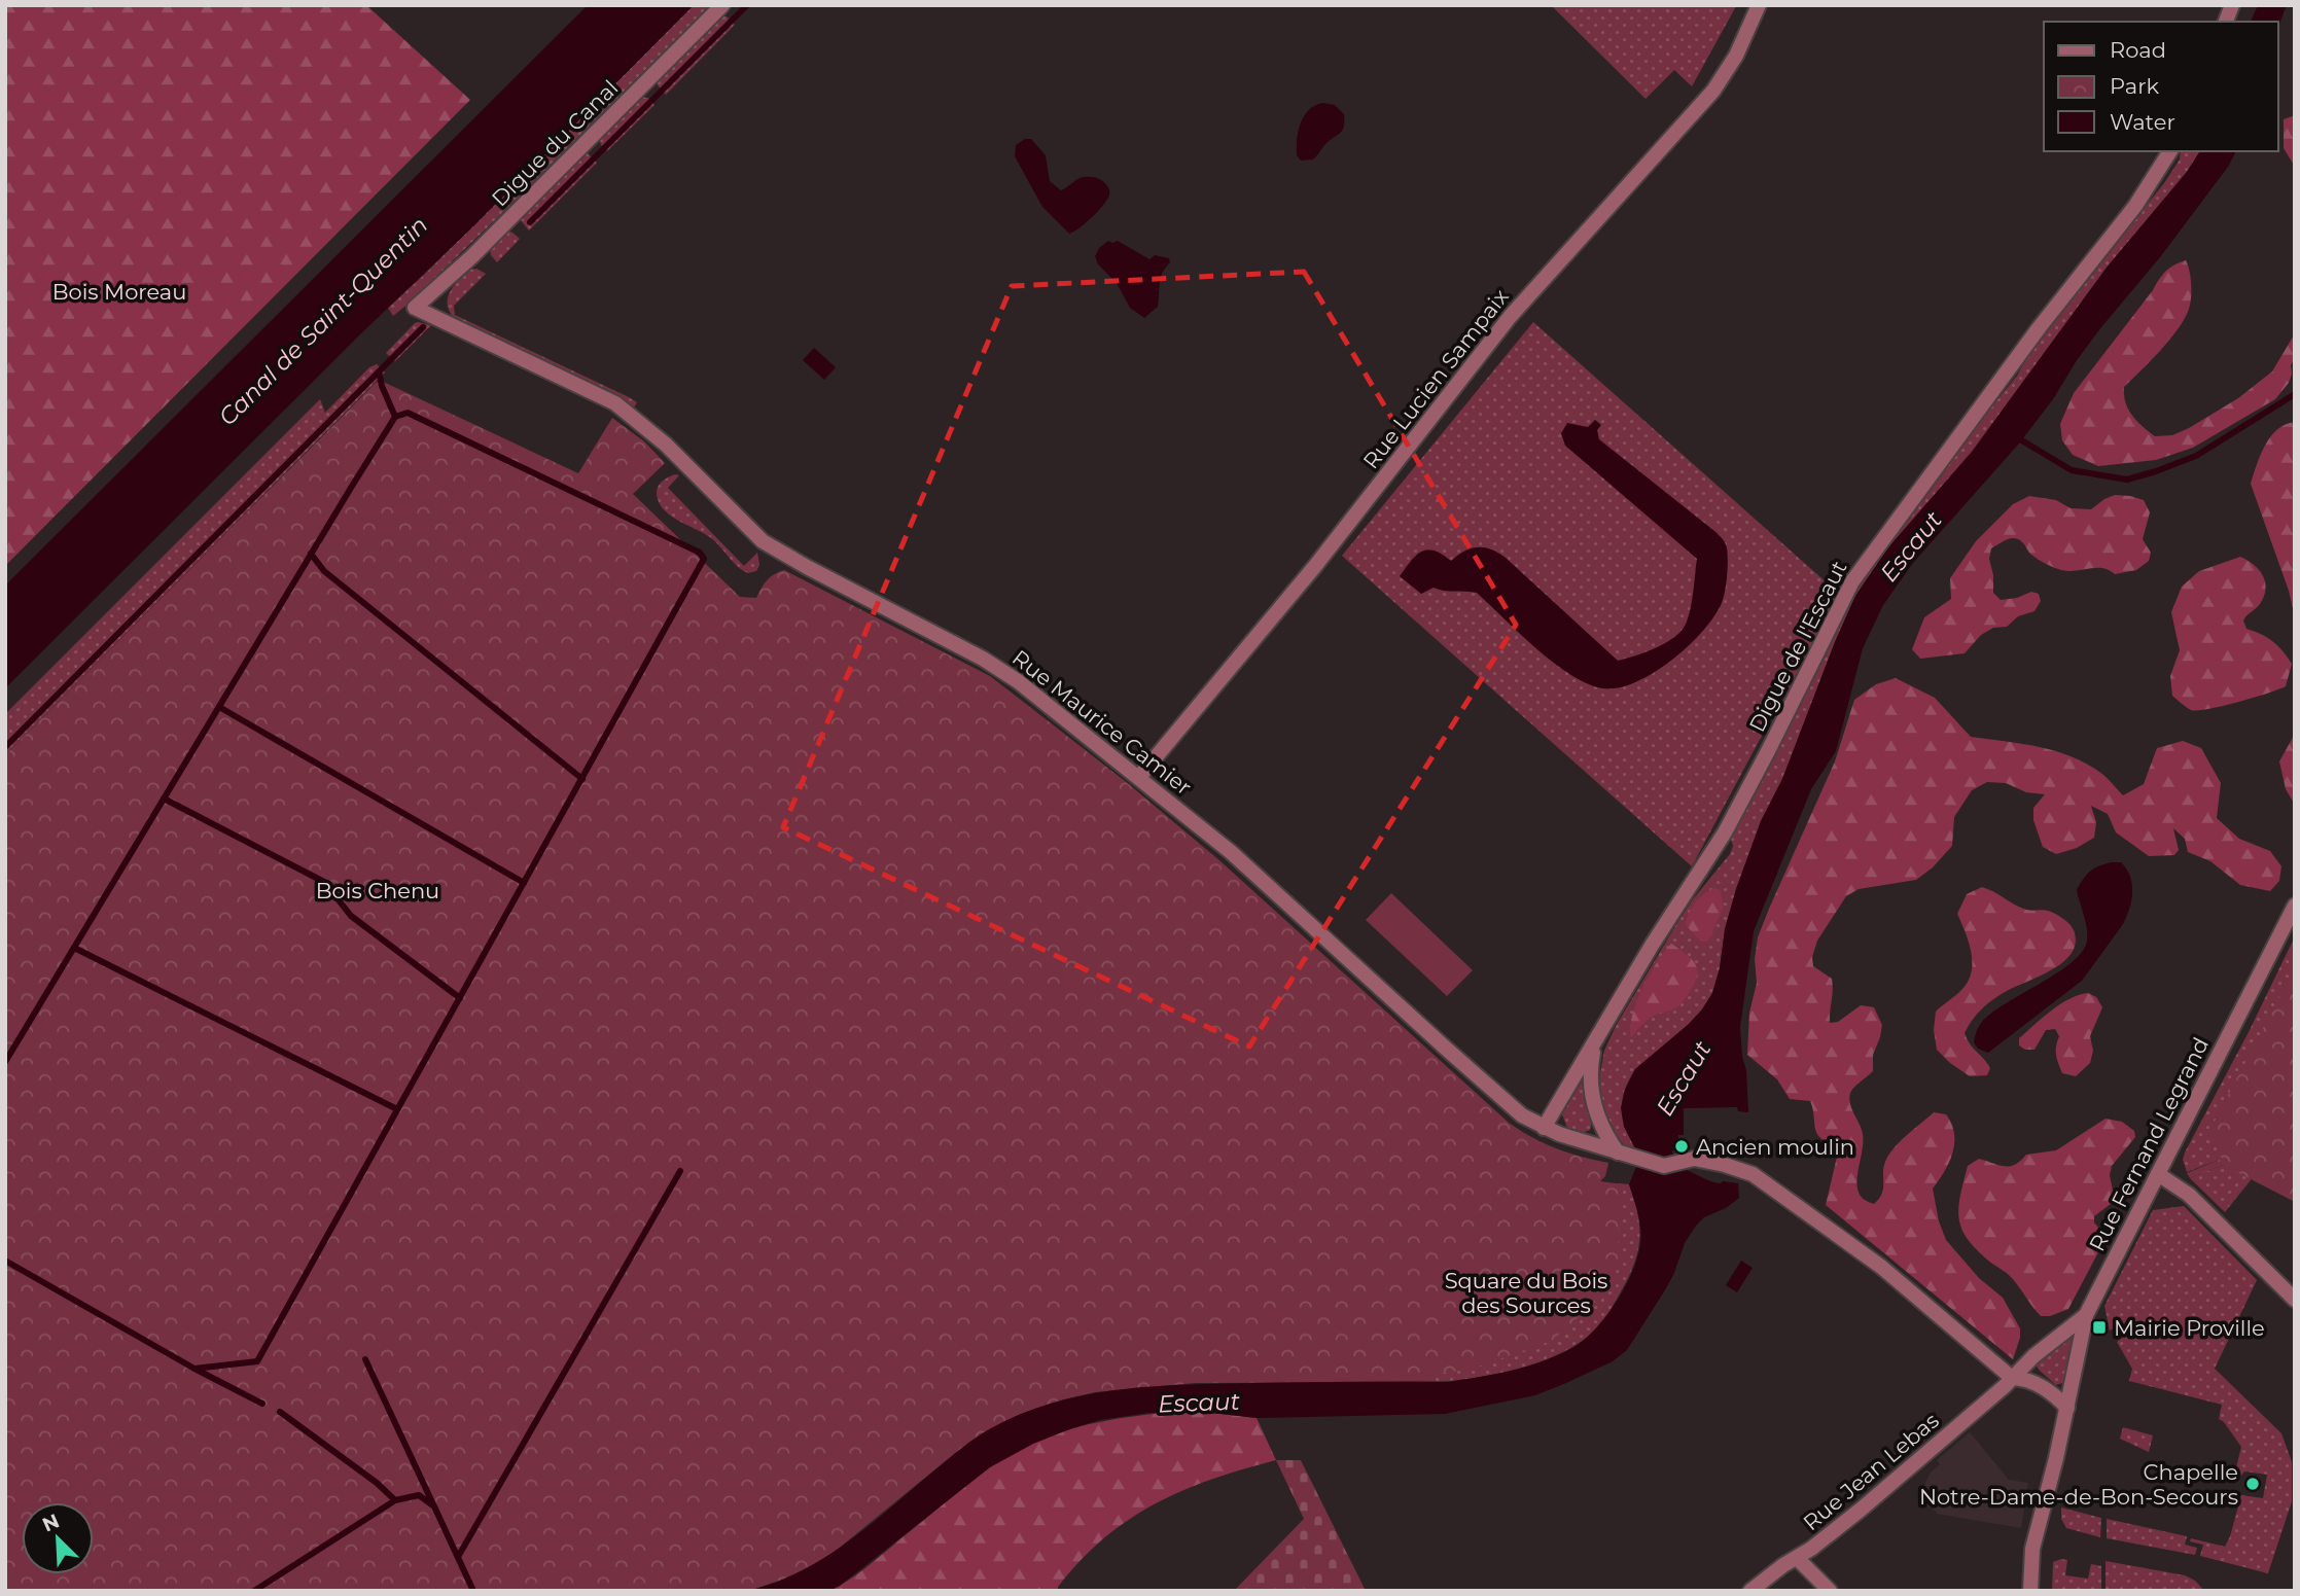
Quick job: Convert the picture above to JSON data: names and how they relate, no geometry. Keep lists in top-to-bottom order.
{
  "streets": {
    "street": [
      "Digue du Canal",
      "Rue Lucien Sampaix",
      "Digue de l'Escaut",
      "Rue Maurice Camier",
      "Rue Fernand Legrand",
      "Rue Jean Lebas"
    ]
  },
  "crossings": [
    ["Digue du Canal", "Rue Maurice Camier"],
    ["Rue Lucien Sampaix", "Rue Maurice Camier"],
    ["Digue de l'Escaut", "Rue Maurice Camier"],
    ["Rue Maurice Camier", "Rue Fernand Legrand"],
    ["Rue Maurice Camier", "Rue Jean Lebas"],
    ["Rue Fernand Legrand", "Rue Jean Lebas"]
  ],
  "water": ["Canal de Saint-Quentin", "Escaut"],
  "parks": ["Bois Moreau", "Bois Chenu", "Square du Bois des Sources"],
  "places": {
    "other": ["Ancien moulin", "Chapelle Notre-Dame-de-Bon-Secours"],
    "transit": ["Mairie Proville"]
  },
  "legend": ["Road", "Park", "Water"],
  "north": "top left"
}
